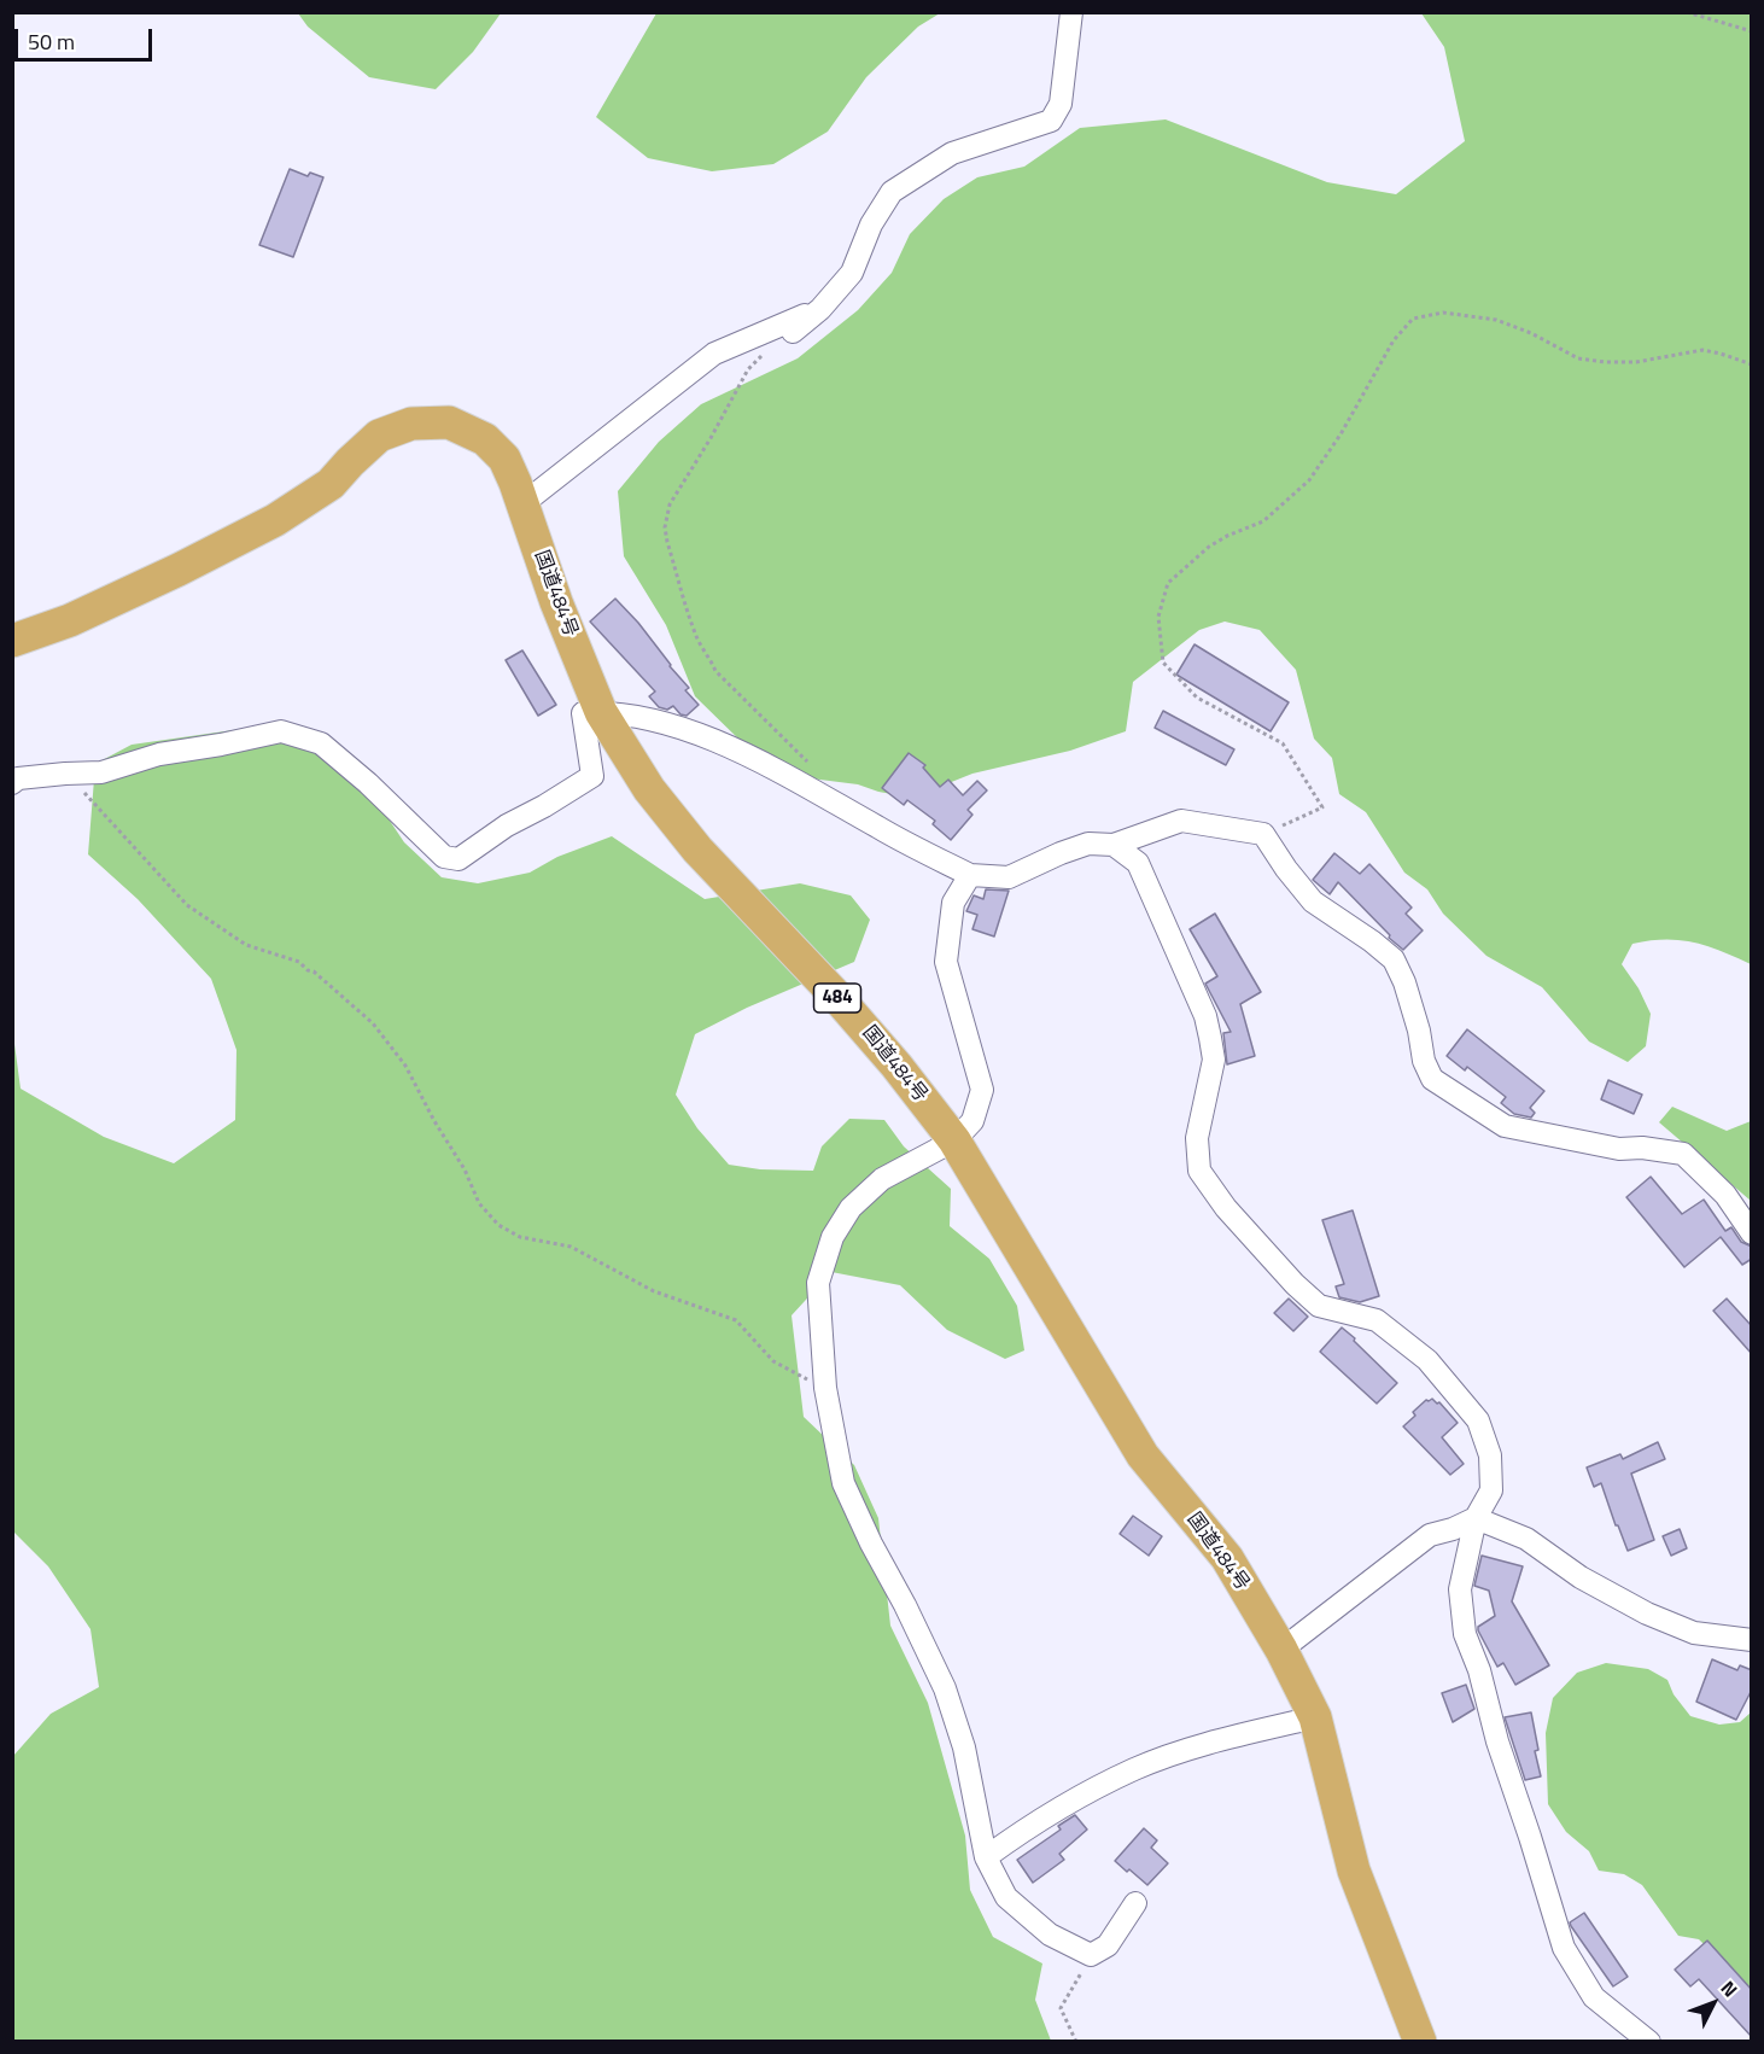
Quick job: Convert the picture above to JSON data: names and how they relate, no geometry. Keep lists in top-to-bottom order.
{
  "streets": {
    "highway": ["国道484号", "484"]
  },
  "scale_bar": "50 m",
  "north": "top right"
}
